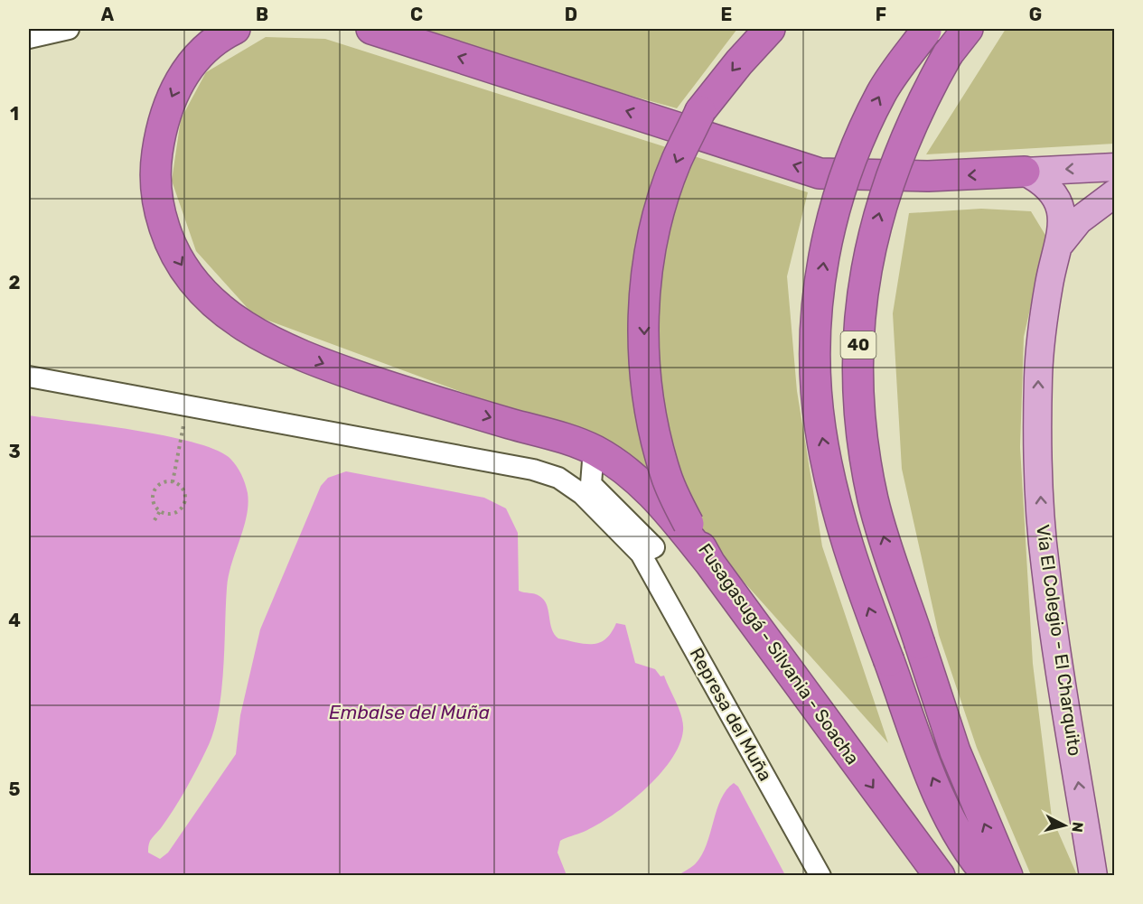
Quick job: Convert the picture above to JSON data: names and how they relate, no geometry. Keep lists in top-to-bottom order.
{
  "streets": {
    "highway": ["40", "Fusagasugá - Silvania - Soacha"],
    "main road": ["Vía El Colegio - El Charquito"],
    "street": ["Represa del Muña"]
  },
  "one_way": ["Vía El Colegio - El Charquito"],
  "water": ["Embalse del Muña"],
  "north": "right",
  "grid": {
    "columns": [
      "A",
      "B",
      "C",
      "D",
      "E",
      "F",
      "G"
    ],
    "rows": [
      "1",
      "2",
      "3",
      "4",
      "5"
    ]
  }
}
